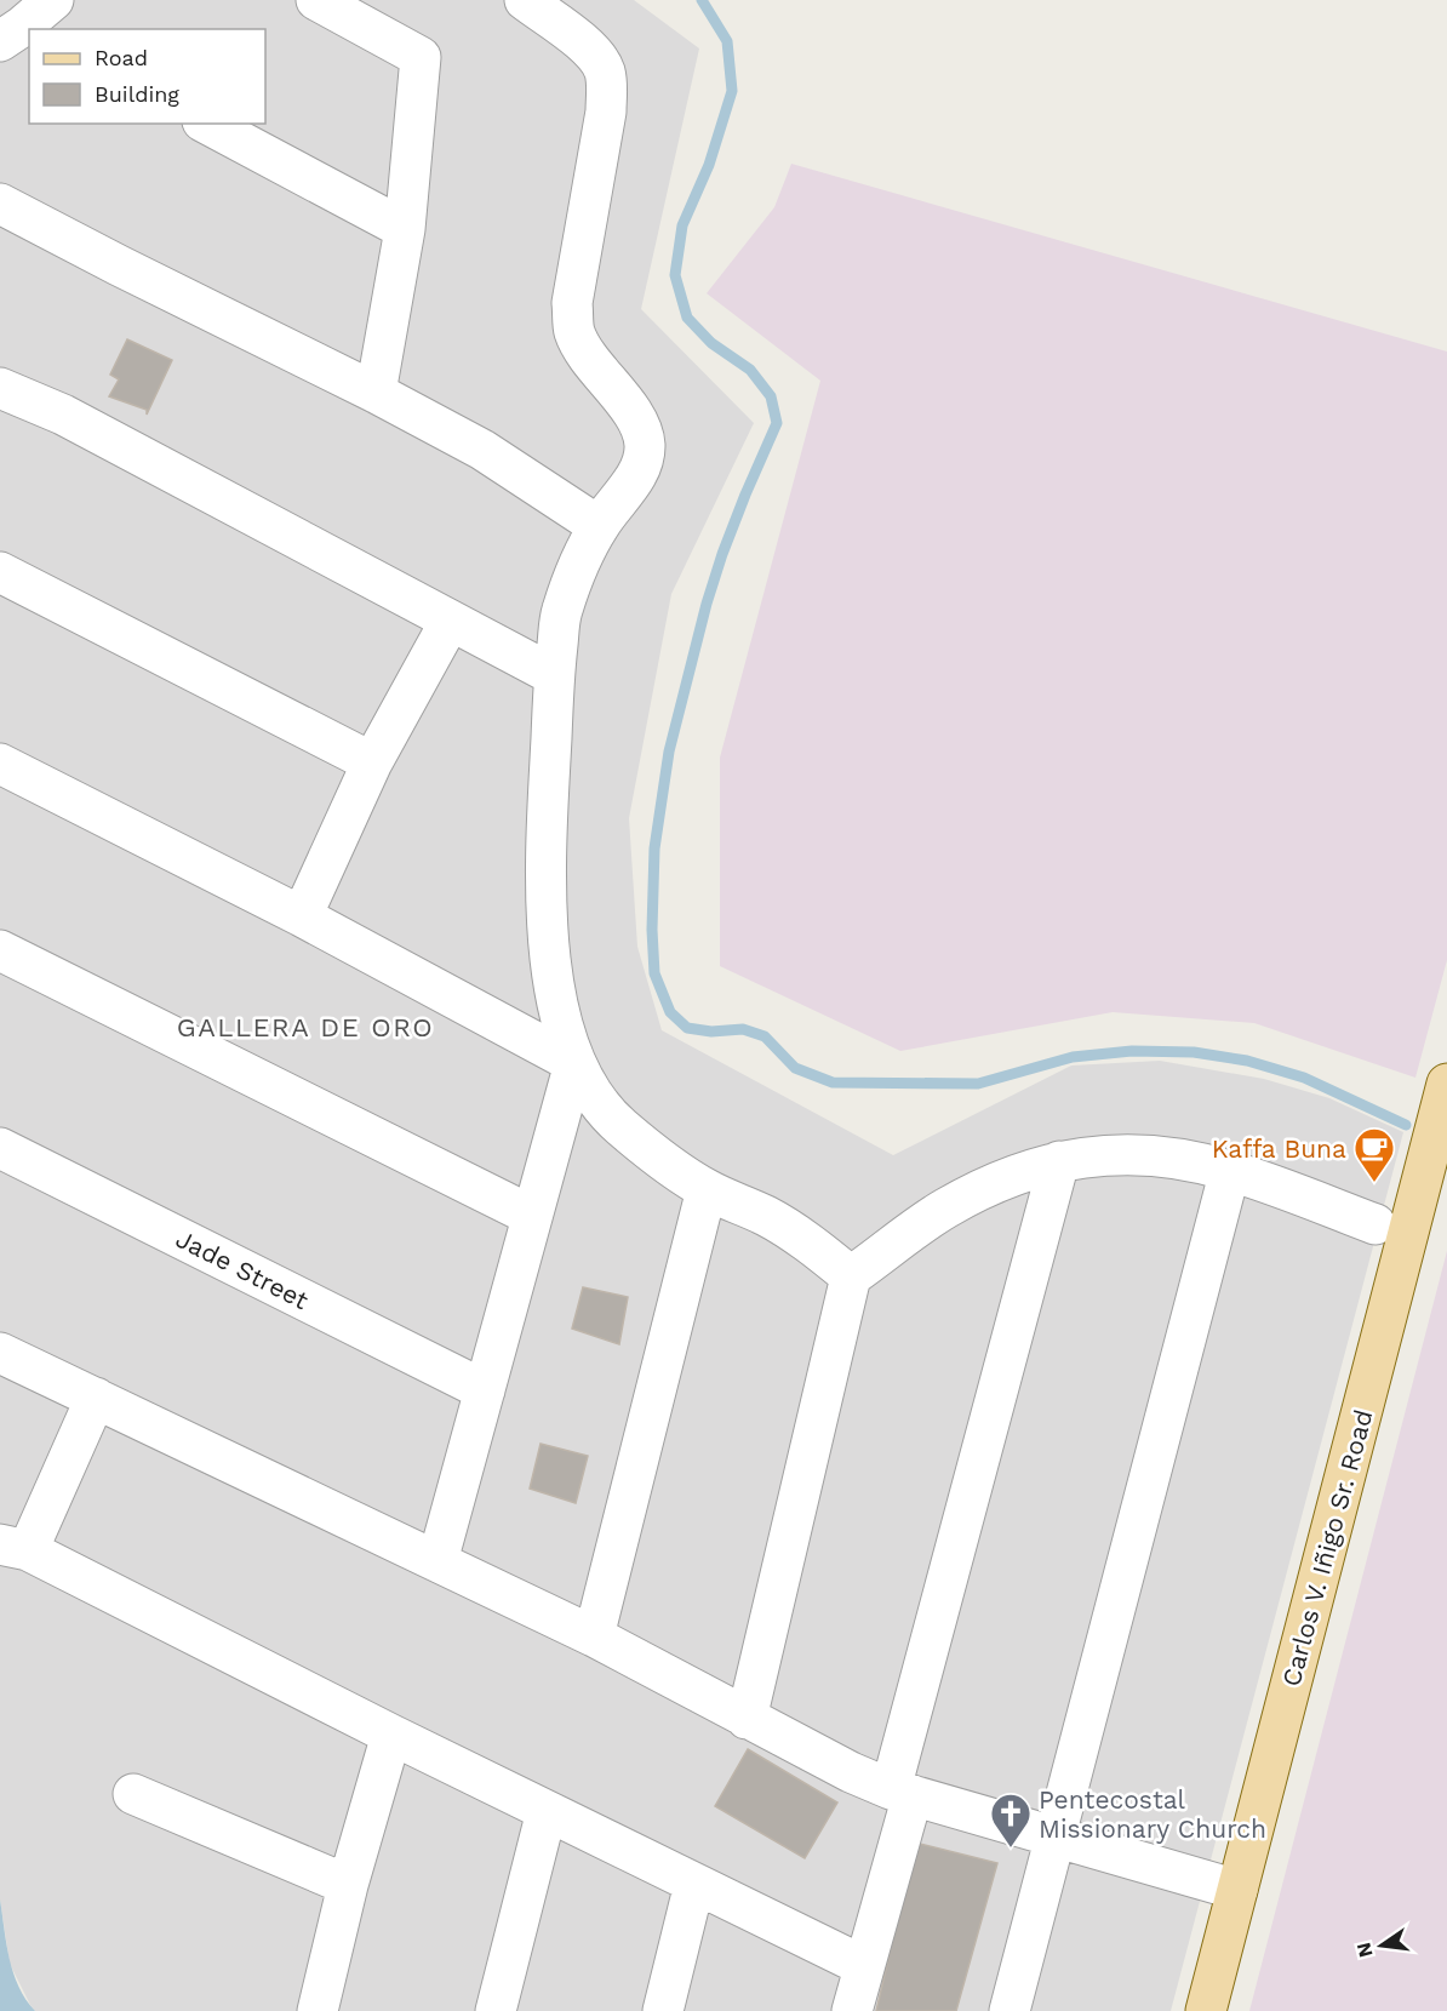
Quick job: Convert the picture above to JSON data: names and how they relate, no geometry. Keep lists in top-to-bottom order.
{
  "streets": {
    "main road": ["Carlos V. Iñigo Sr. Road"],
    "street": ["Jade Street"]
  },
  "districts": ["GALLERA DE ORO"],
  "places": {
    "cafe": ["Kaffa Buna"],
    "church": ["Pentecostal Missionary Church"]
  },
  "legend": ["Road", "Building"],
  "north": "left"
}
